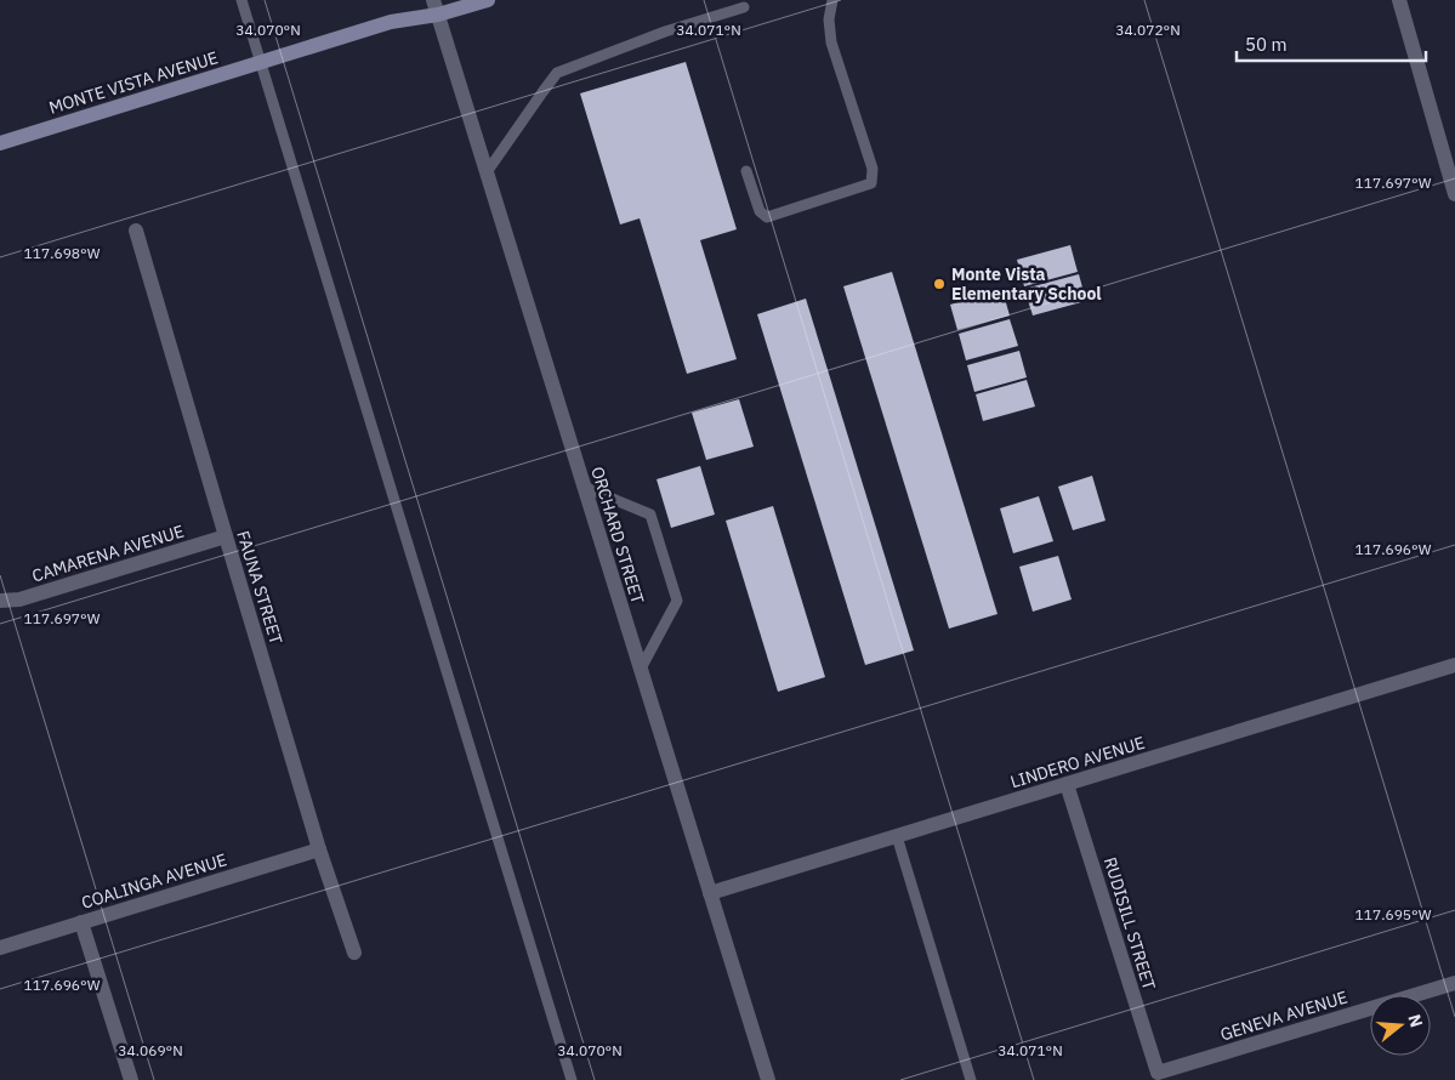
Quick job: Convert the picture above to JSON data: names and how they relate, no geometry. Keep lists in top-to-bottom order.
{
  "streets": {
    "main road": ["MONTE VISTA AVENUE"],
    "street": [
      "ORCHARD STREET",
      "CAMARENA AVENUE",
      "FAUNA STREET",
      "LINDERO AVENUE",
      "COALINGA AVENUE",
      "RUDISILL STREET",
      "GENEVA AVENUE"
    ]
  },
  "crossings": [
    ["MONTE VISTA AVENUE", "ORCHARD STREET"],
    ["ORCHARD STREET", "LINDERO AVENUE"],
    ["CAMARENA AVENUE", "FAUNA STREET"],
    ["FAUNA STREET", "COALINGA AVENUE"],
    ["LINDERO AVENUE", "RUDISILL STREET"],
    ["RUDISILL STREET", "GENEVA AVENUE"]
  ],
  "places": ["Monte Vista Elementary School"],
  "scale_bar": "50 m",
  "north": "right",
  "coordinates": [
    "34.070°N",
    "34.071°N",
    "34.072°N",
    "117.697°W",
    "117.698°W",
    "117.696°W",
    "117.695°W",
    "34.069°N"
  ]
}
